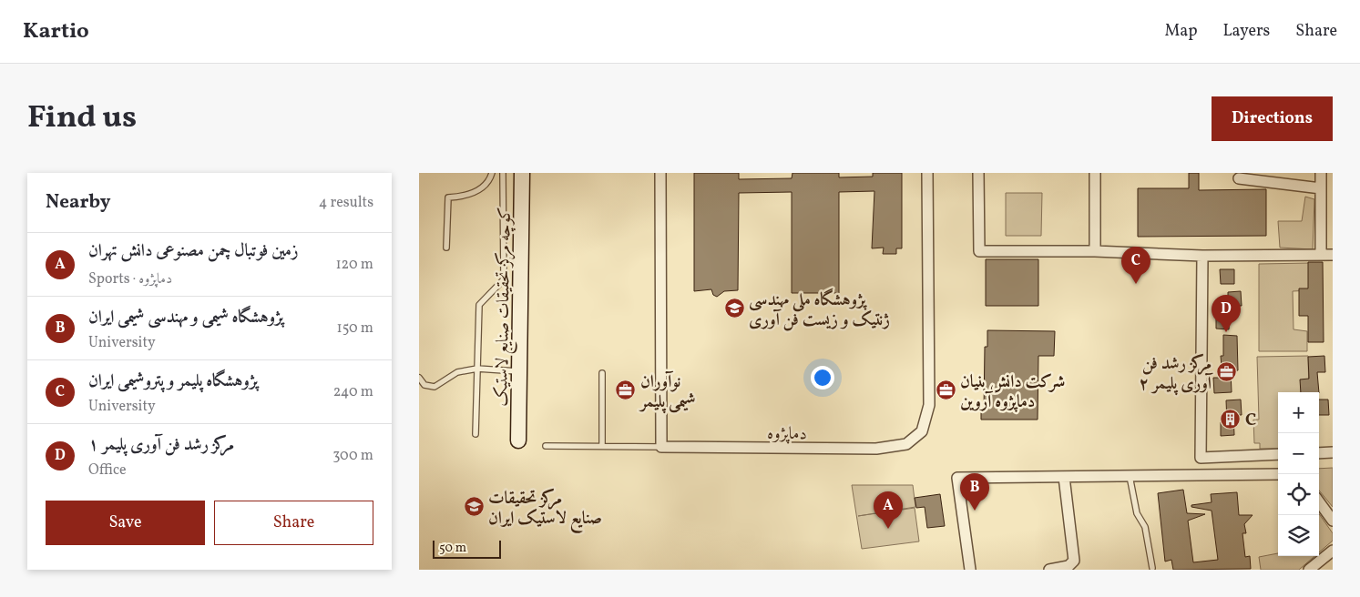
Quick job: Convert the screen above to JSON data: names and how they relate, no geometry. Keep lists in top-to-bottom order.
{
  "streets": {
    "street": ["کوچه مرکز تحقیقات صنایع لاستیک", "دماپژوه"]
  },
  "places": {
    "school or university": ["پژوهشگاه ملی مهندسی ژنتیک و زیست فن آوری", "مرکز تحقیقات صنایع لاستیک ایران"],
    "office": ["مرکز رشد فن آوری پلیمر ۲", "نوآوران شیمی پلیمر", "شرکت دانش بنیان دماپژوه آروین"],
    "building": ["C"]
  },
  "scale_bar": "50 m",
  "page": {
    "header": "Kartio",
    "nav": ["Map", "Layers", "Share"],
    "title": "Find us",
    "buttons": [
      "Directions",
      ["Save", "Share"]
    ],
    "heading": ["Nearby", "4 results"],
    "list": [
      {
        "mark": "A",
        "name": "زمین فوتبال چمن مصنوعی دانش تهران",
        "note": "Sports · دماپژوه",
        "value": "120 m"
      },
      {
        "mark": "B",
        "name": "پژوهشگاه شیمی و مهندسی شیمی ایران",
        "note": "University",
        "value": "150 m"
      },
      {
        "mark": "C",
        "name": "پژوهشگاه پلیمر و پتروشیمی ایران",
        "note": "University",
        "value": "240 m"
      },
      {
        "mark": "D",
        "name": "۱ مرکز رشد فن آوری پلیمر",
        "note": "Office",
        "value": "300 m"
      }
    ],
    "pins": [
      "C",
      "D",
      "B",
      "A"
    ],
    "map_buttons": ["+", "−"],
    "scale": "50 m"
  }
}
